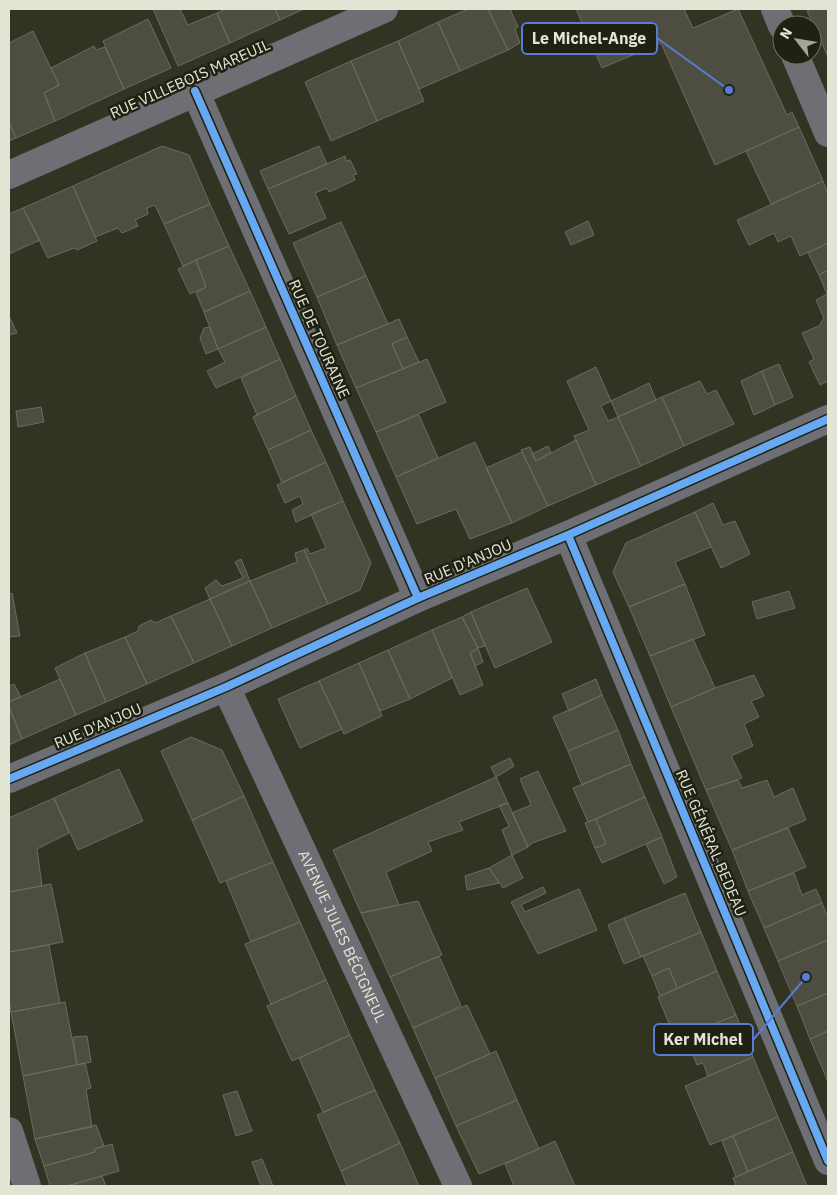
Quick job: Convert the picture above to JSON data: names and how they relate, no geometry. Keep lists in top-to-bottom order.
{
  "streets": {
    "street": [
      "RUE VILLEBOIS MAREUIL",
      "RUE DE TOURAINE",
      "RUE D'ANJOU",
      "RUE GÉNÉRAL BEDEAU",
      "AVENUE JULES BÉCIGNEUL"
    ]
  },
  "crossings": [
    ["RUE VILLEBOIS MAREUIL", "RUE DE TOURAINE"],
    ["RUE DE TOURAINE", "RUE D'ANJOU"],
    ["RUE D'ANJOU", "RUE GÉNÉRAL BEDEAU"],
    ["RUE D'ANJOU", "AVENUE JULES BÉCIGNEUL"]
  ],
  "places": ["Le Michel-Ange", "Ker Michel"],
  "north": "top left"
}
